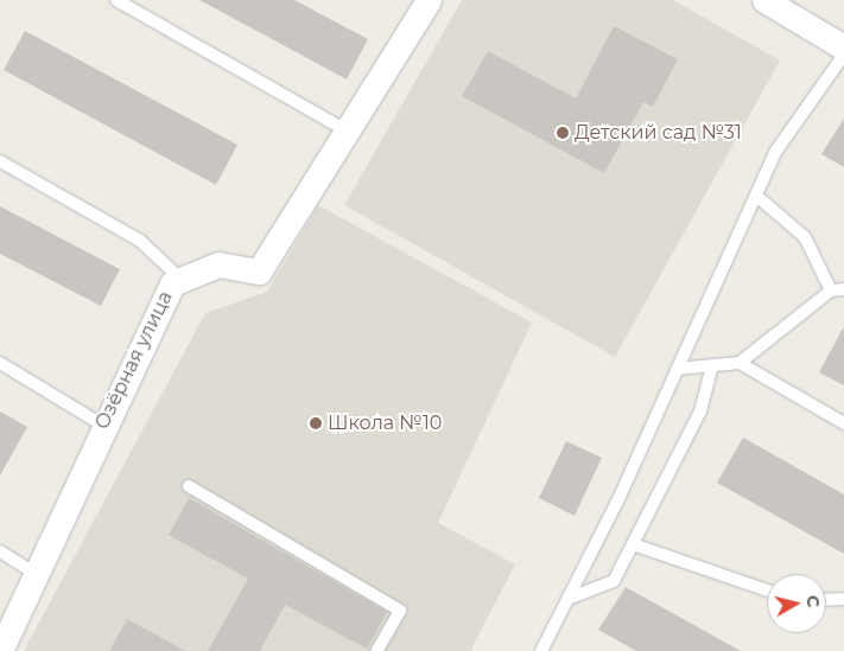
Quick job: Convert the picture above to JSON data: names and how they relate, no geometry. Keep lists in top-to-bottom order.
{
  "streets": {
    "street": ["Озёрная улица"]
  },
  "places": ["Детский сад №31", "Школа №10"],
  "north": "right"
}
